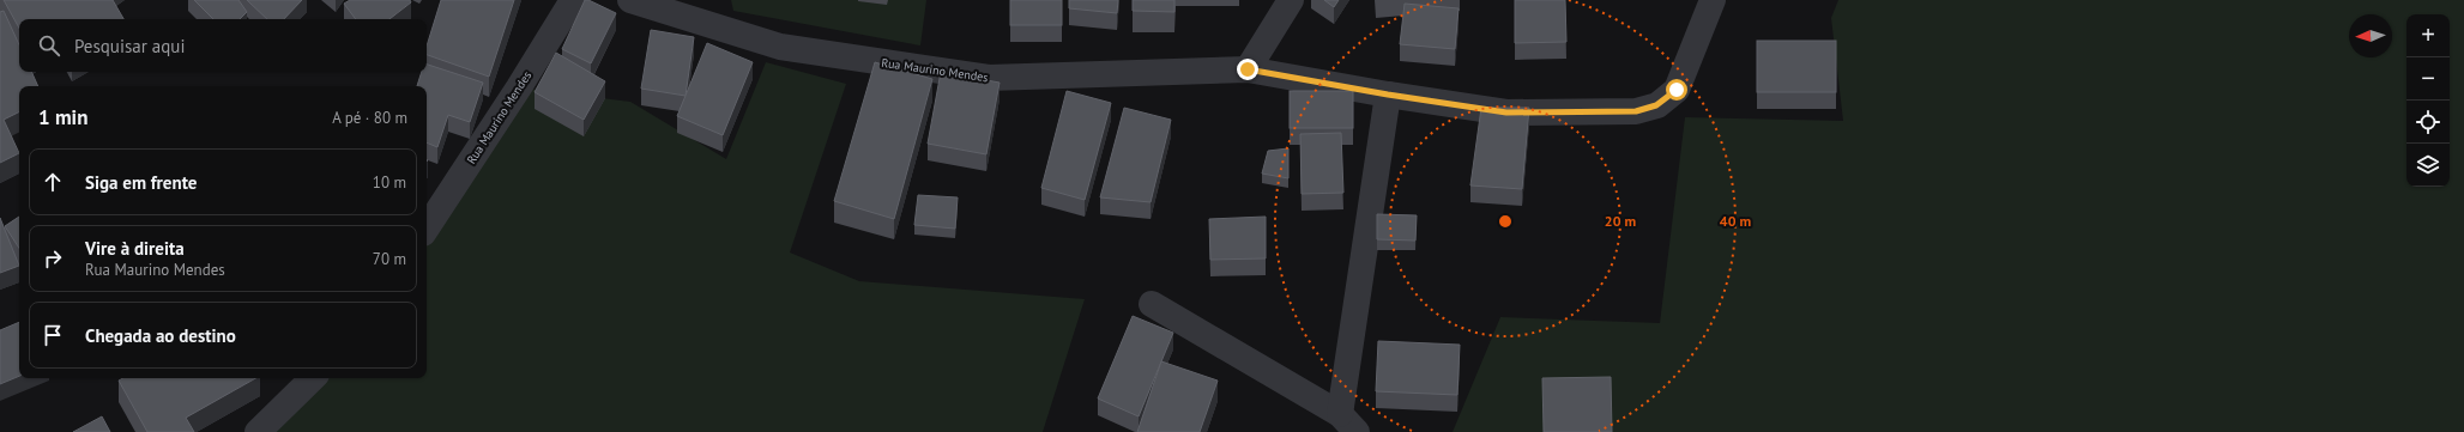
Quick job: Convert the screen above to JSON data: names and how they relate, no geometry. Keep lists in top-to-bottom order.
{
  "streets": {
    "street": ["Rua Maurino Mendes"]
  },
  "north": "left",
  "page": {
    "map_buttons": ["+", "−"],
    "search": "Pesquisar aqui",
    "heading": ["1 min", "A pé · 80 m"],
    "list": [
      ["Siga em frente", "10 m"],
      ["Vire à direita", "Rua Maurino Mendes", "70 m"],
      "Chegada ao destino"
    ]
  },
  "rings": ["20 m", "40 m"]
}
